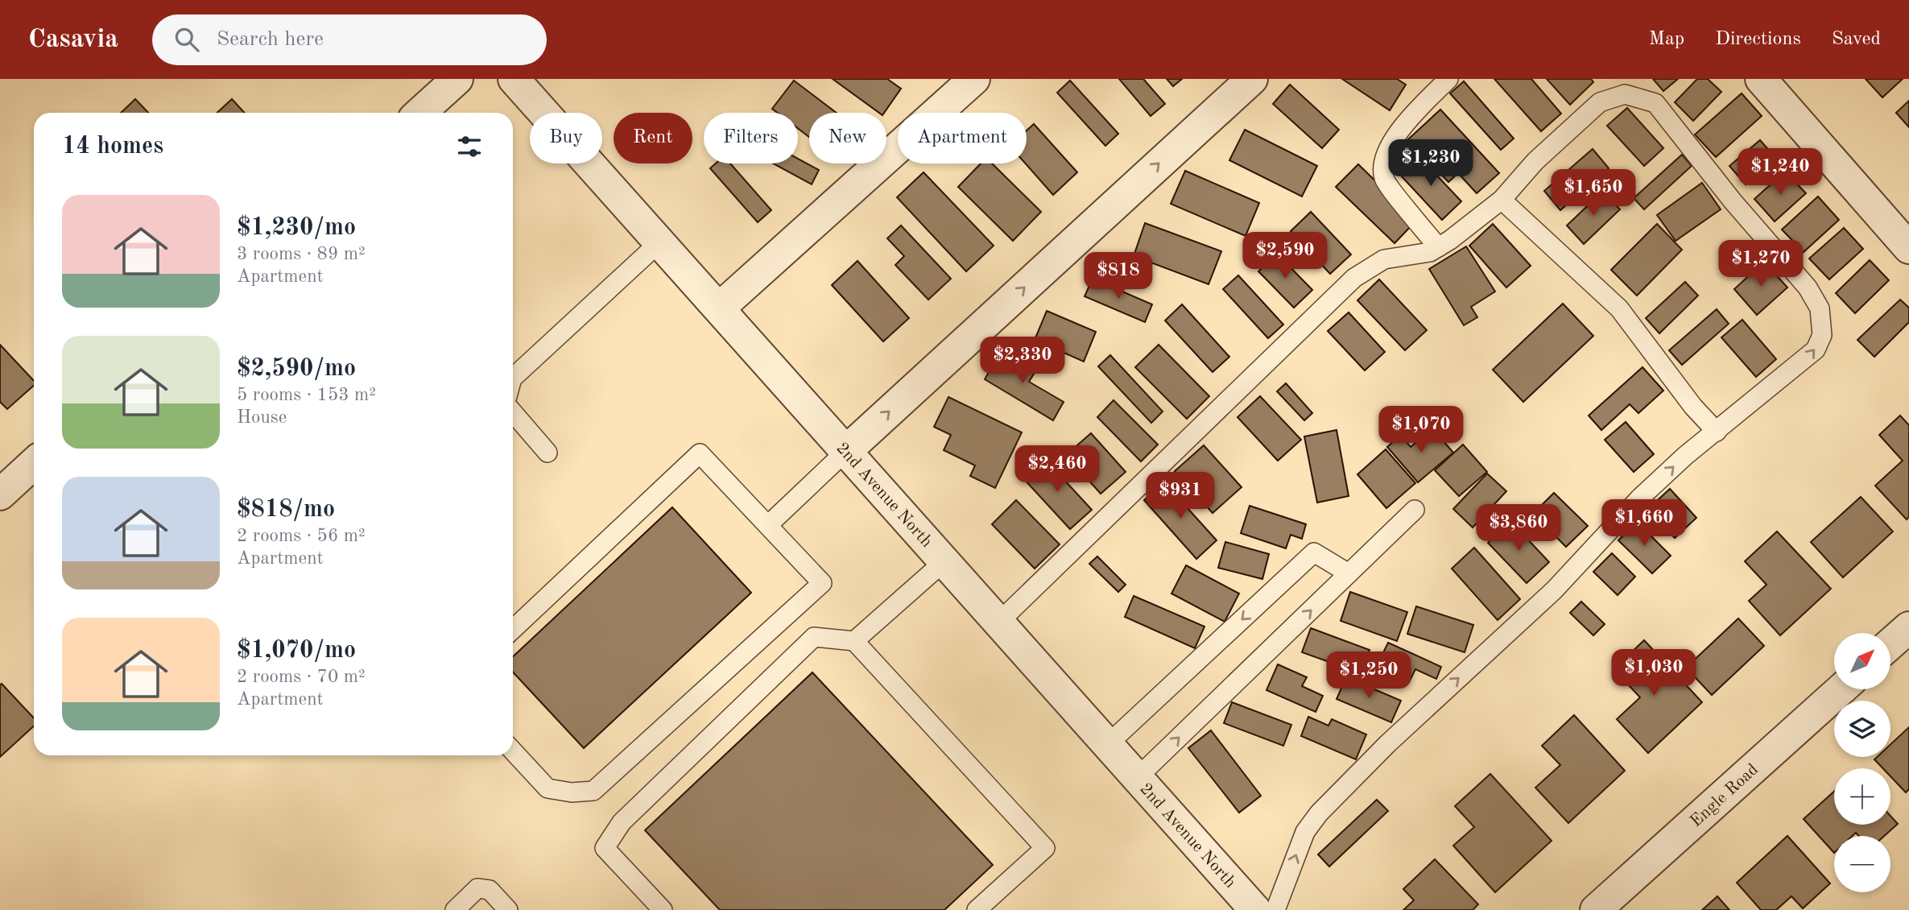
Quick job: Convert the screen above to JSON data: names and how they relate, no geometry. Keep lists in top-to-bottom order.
{
  "streets": {
    "street": ["2nd Avenue North", "Engle Road"]
  },
  "north": "top right",
  "page": {
    "header": "Casavia",
    "search": "Search here",
    "nav": ["Map", "Directions", "Saved"],
    "chip": [
      "Buy",
      "Rent",
      "Filters",
      "New",
      "Apartment"
    ],
    "heading": "14 homes",
    "price": [
      "$1,230",
      "$1,240",
      "$1,650",
      "$2,590",
      "$1,270",
      "$818",
      "$2,330",
      "$1,070",
      "$2,460",
      "$931",
      "$1,660",
      "$3,860",
      "$1,030",
      "$1,250"
    ],
    "list": [
      {
        "name": "$1,230/mo",
        "note": "3 rooms · 89 m² · Apartment"
      },
      {
        "name": "$2,590/mo",
        "note": "5 rooms · 153 m² · House"
      },
      {
        "name": "$818/mo",
        "note": "2 rooms · 56 m² · Apartment"
      },
      {
        "name": "$1,070/mo",
        "note": "2 rooms · 70 m² · Apartment"
      }
    ],
    "map_buttons": ["+", "−"]
  }
}
